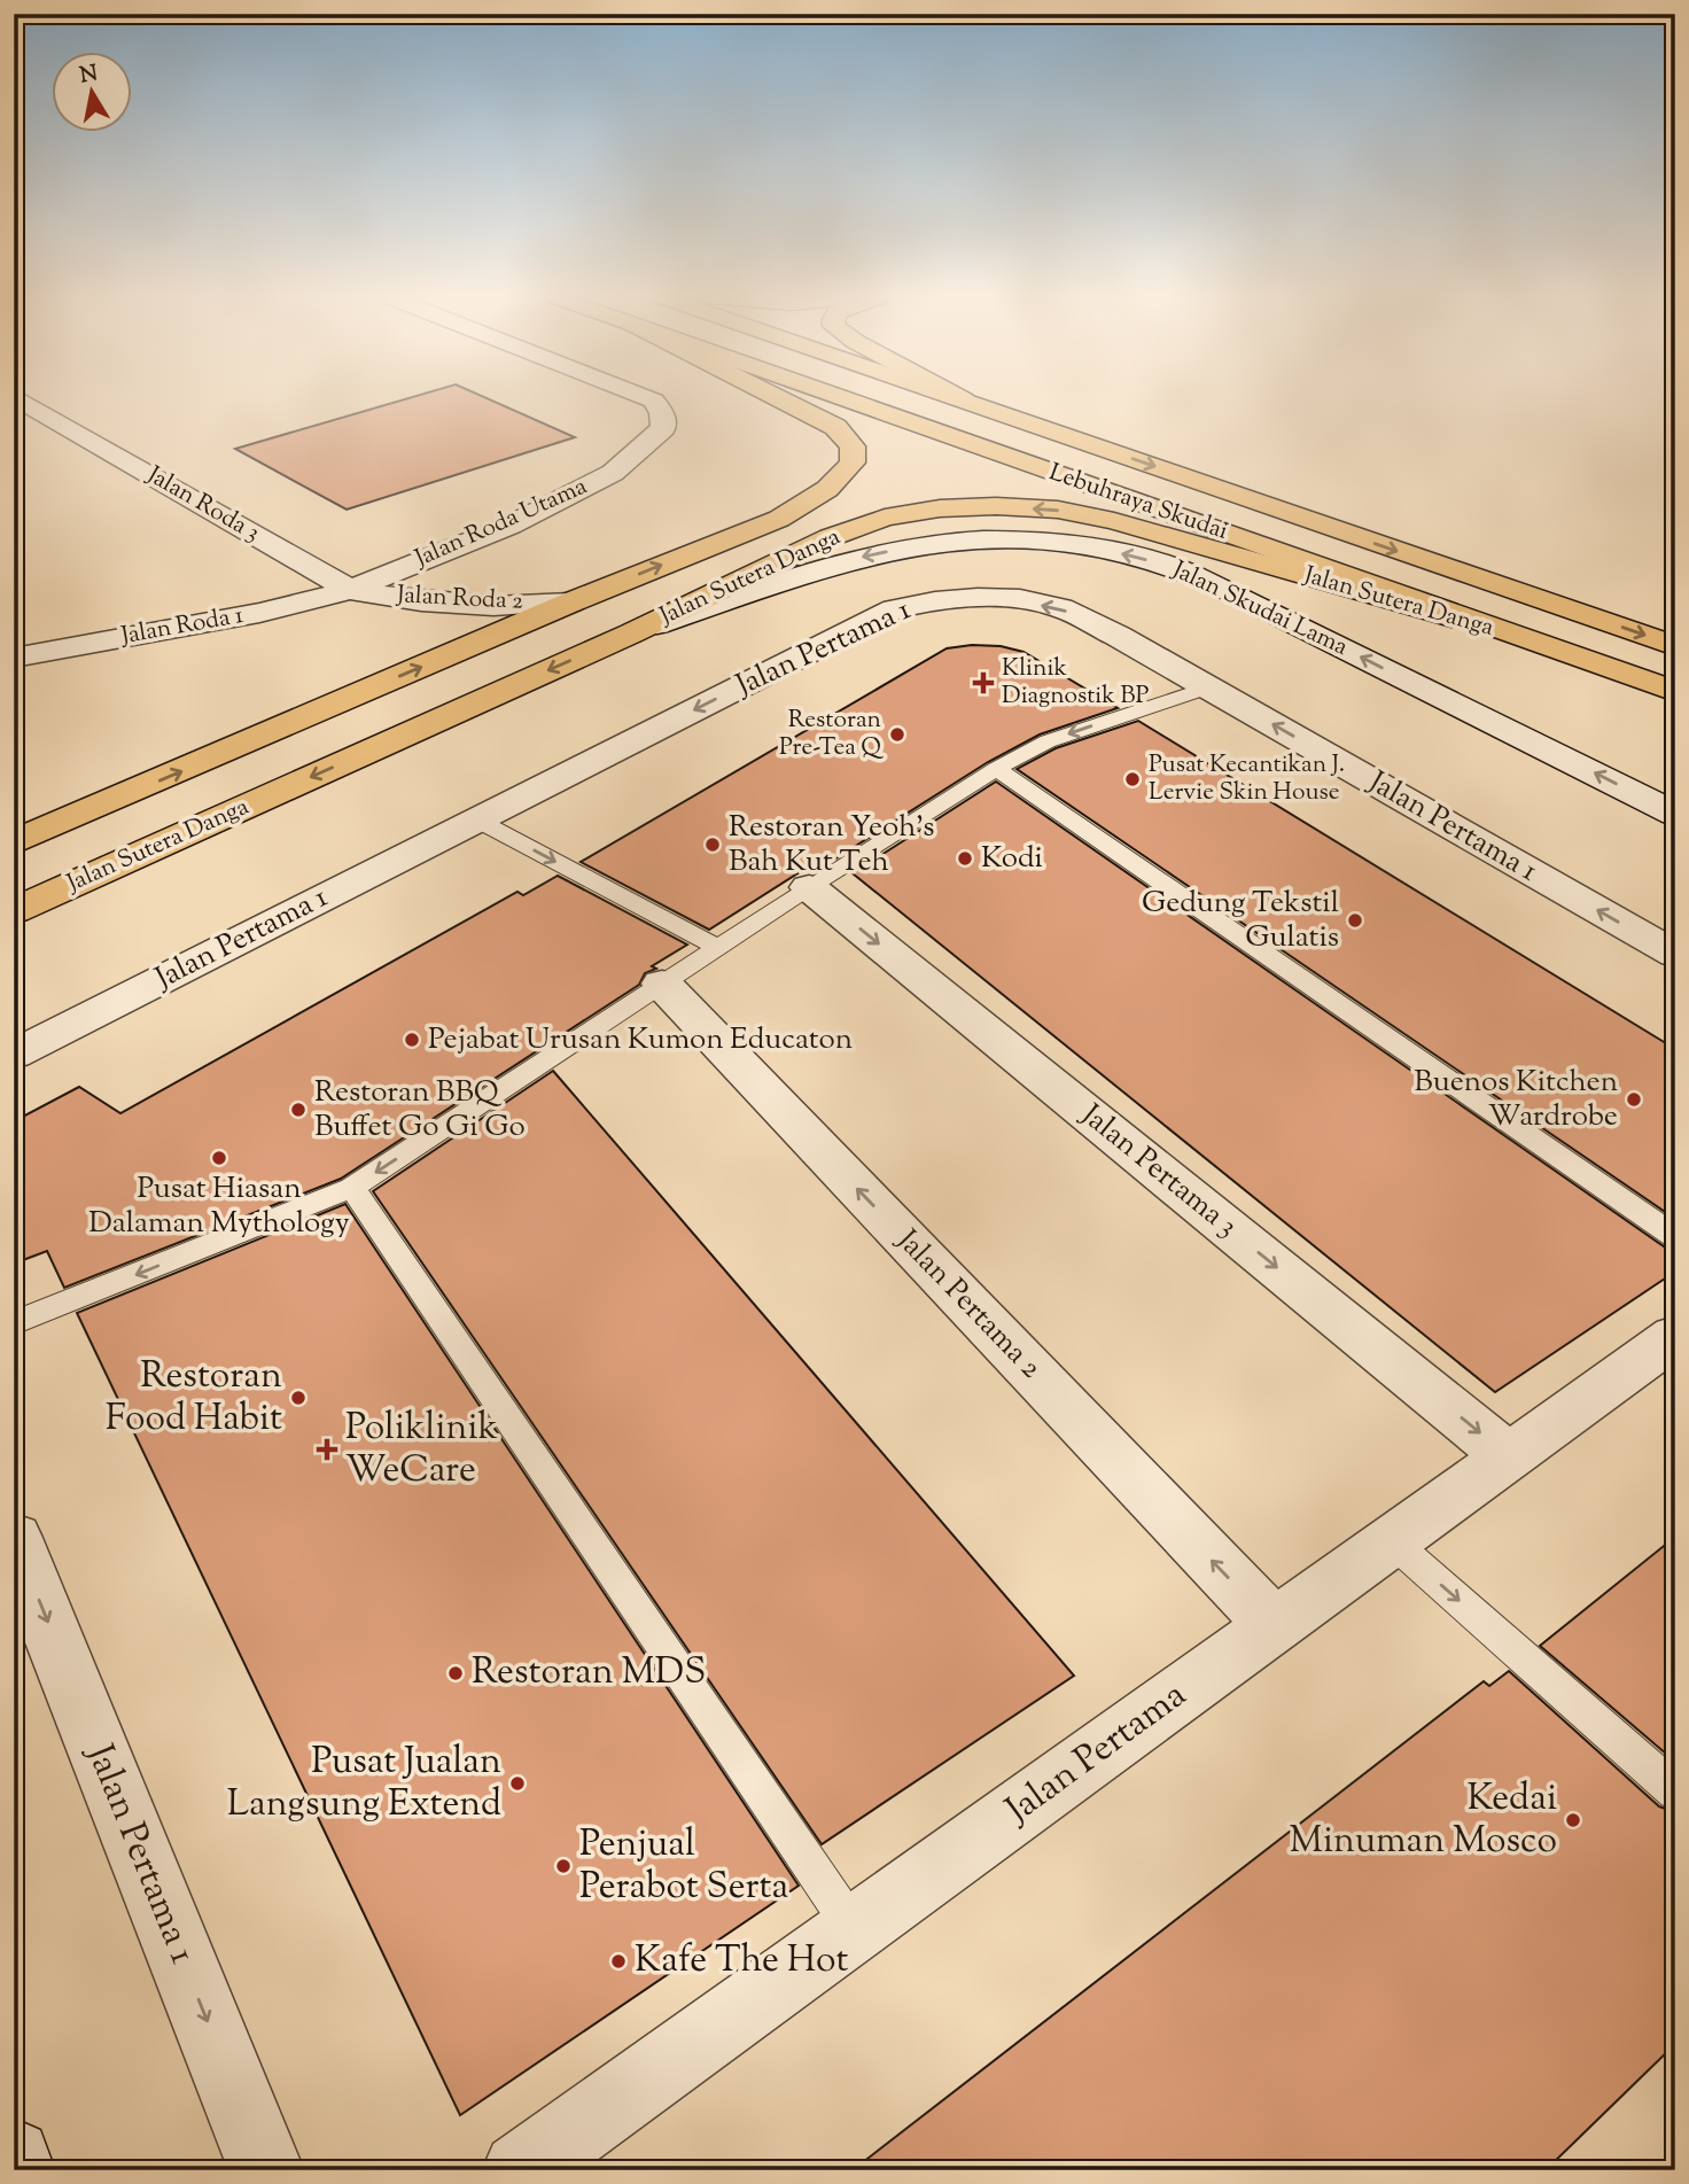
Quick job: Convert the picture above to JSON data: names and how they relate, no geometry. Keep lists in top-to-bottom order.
{
  "streets": {
    "main road": ["Lebuhraya Skudai", "Jalan Sutera Danga"],
    "street": [
      "Jalan Roda 3",
      "Jalan Roda Utama",
      "Jalan Roda 2",
      "Jalan Skudai Lama",
      "Jalan Roda 1",
      "Jalan Pertama 1",
      "Jalan Pertama 3",
      "Jalan Pertama 2",
      "Jalan Pertama"
    ]
  },
  "crossings": [
    ["Lebuhraya Skudai", "Jalan Sutera Danga"],
    ["Jalan Roda 3", "Jalan Roda Utama"],
    ["Jalan Roda 3", "Jalan Roda 2"],
    ["Jalan Roda 3", "Jalan Roda 1"],
    ["Jalan Roda Utama", "Jalan Roda 2"],
    ["Jalan Roda Utama", "Jalan Roda 1"],
    ["Jalan Sutera Danga", "Jalan Roda 2"],
    ["Jalan Sutera Danga", "Jalan Skudai Lama"],
    ["Jalan Roda 2", "Jalan Roda 1"],
    ["Jalan Pertama 3", "Jalan Pertama"],
    ["Jalan Pertama 2", "Jalan Pertama"]
  ],
  "one_way": ["Jalan Skudai Lama", "Jalan Pertama 3", "Jalan Pertama 2"],
  "places": {
    "health": ["Klinik Diagnostik BP", "Poliklinik WeCare"],
    "other": [
      "Restoran Pre-Tea Q",
      "Pusat Kecantikan J. Lervie Skin House",
      "Restoran Yeoh's Bah Kut Teh",
      "Kodi",
      "Gedung Tekstil Gulatis",
      "Pejabat Urusan Kumon Educaton",
      "Buenos Kitchen Wardrobe",
      "Restoran BBQ Buffet Go Gi Go",
      "Pusat Hiasan Dalaman Mythology",
      "Restoran Food Habit",
      "Restoran MDS",
      "Pusat Jualan Langsung Extend",
      "Kedai Minuman Mosco",
      "Penjual Perabot Serta",
      "Kafe The Hot"
    ]
  },
  "north": "top"
}
